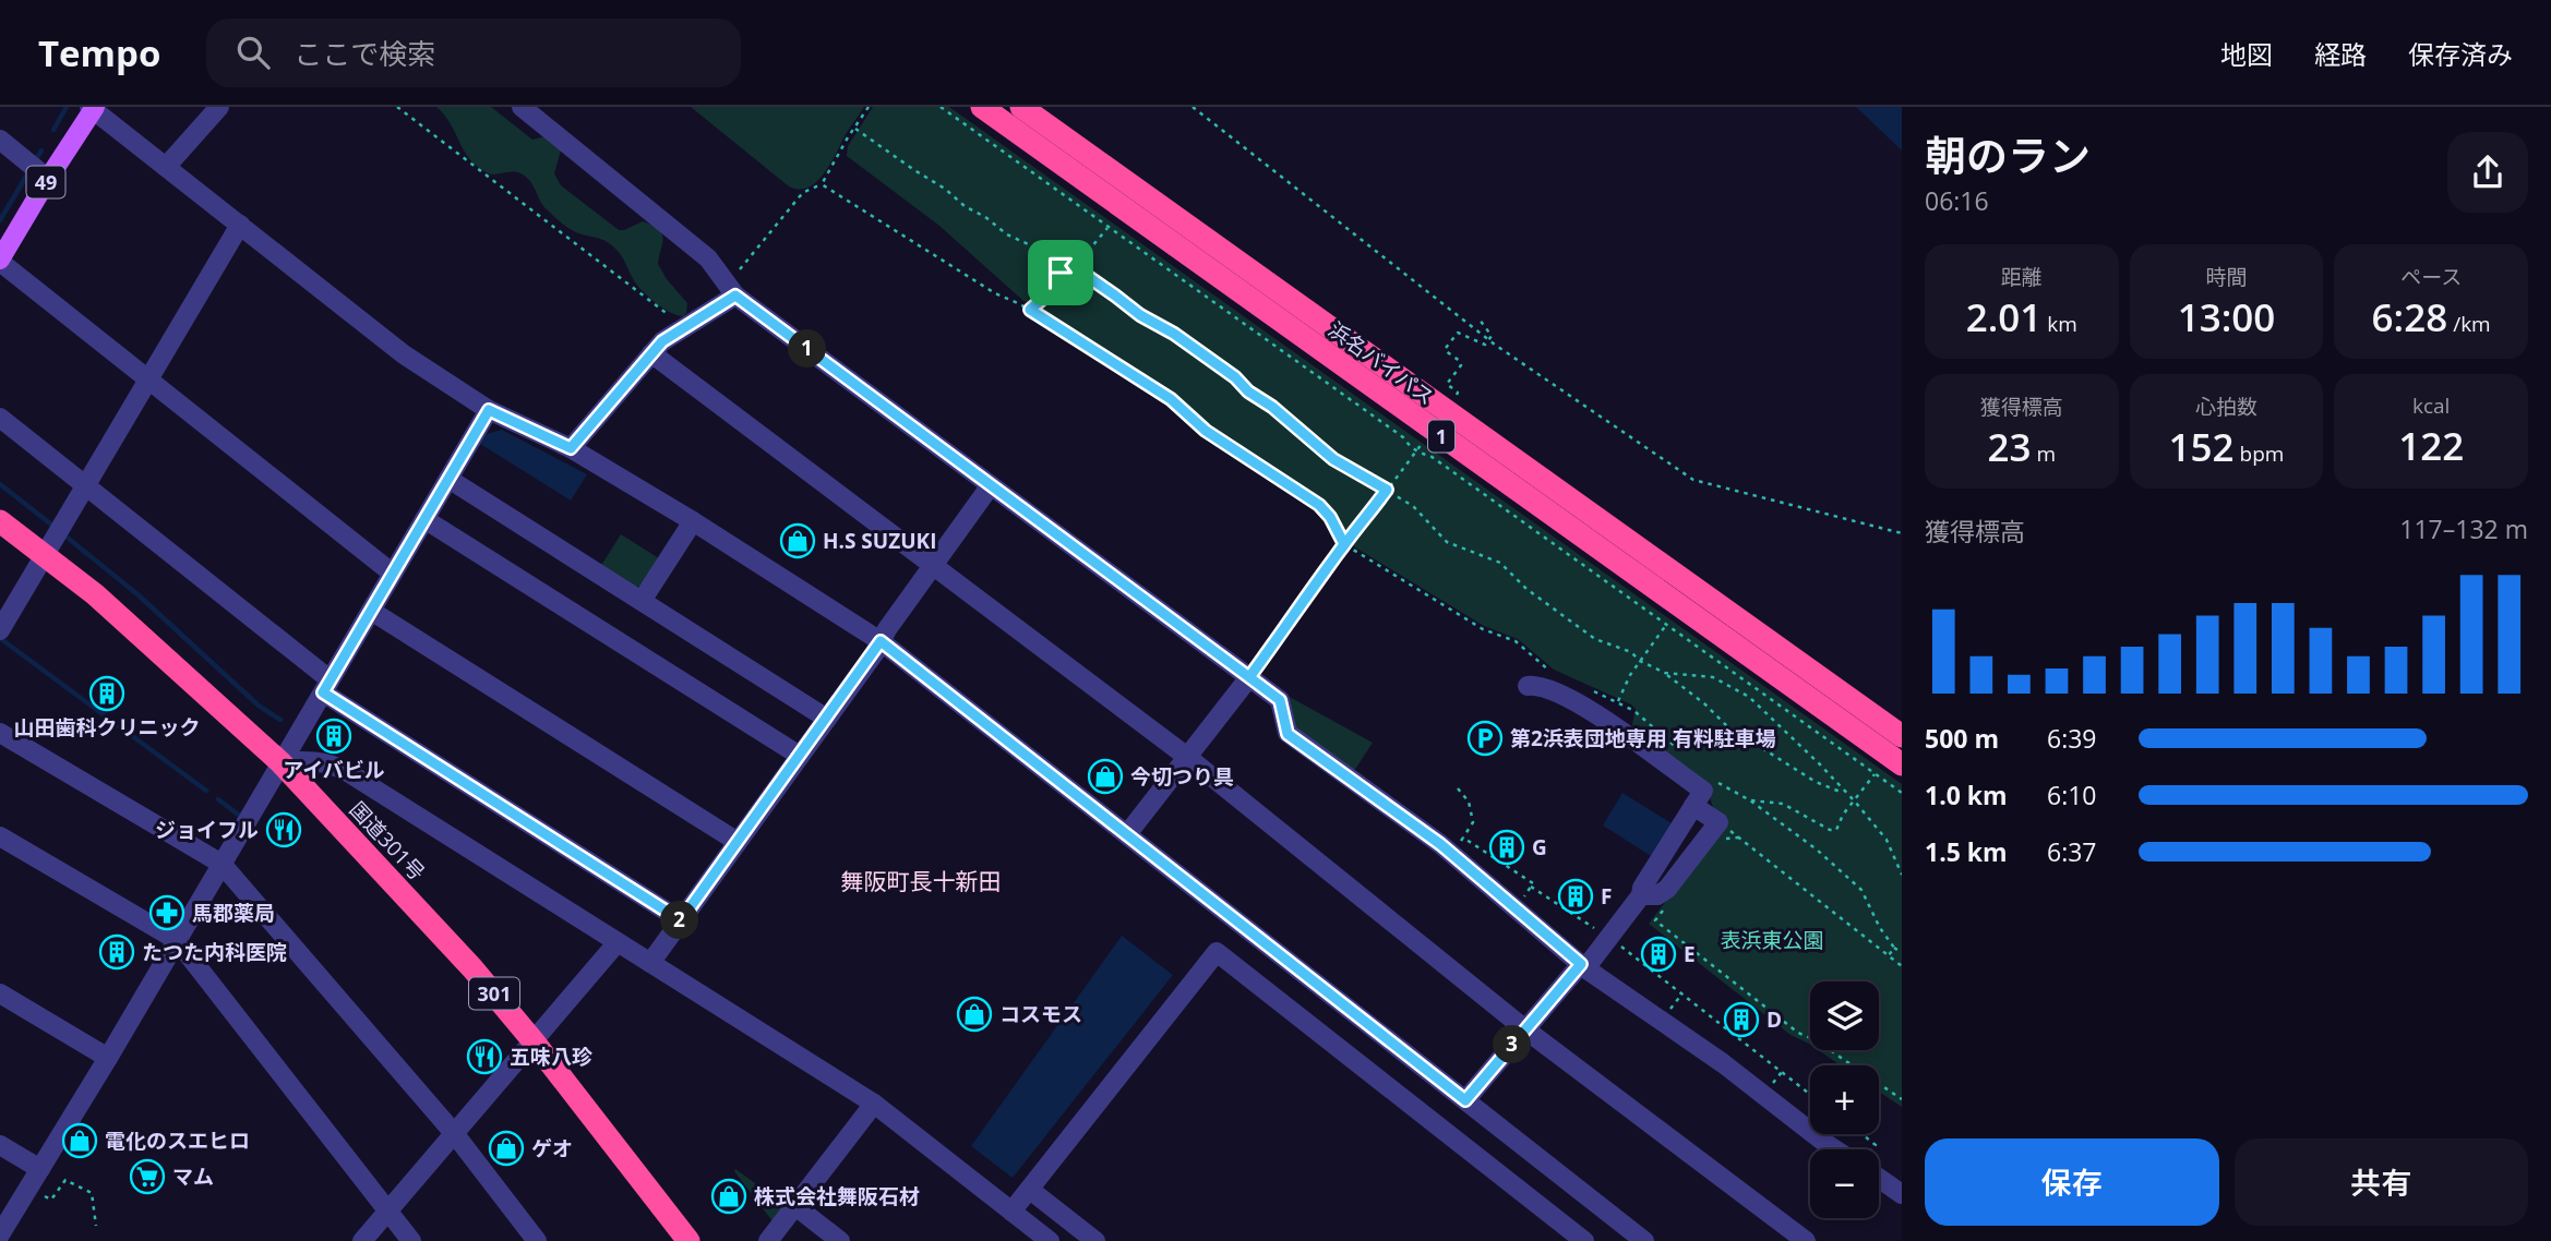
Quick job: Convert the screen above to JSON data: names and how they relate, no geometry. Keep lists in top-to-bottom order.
{
  "streets": {
    "highway": [
      "浜名バイパス",
      "1",
      "国道301号",
      "301"
    ],
    "main road": ["49"]
  },
  "districts": ["舞阪町長十新田"],
  "parks": ["表浜東公園"],
  "places": {
    "shop": [
      "H.S SUZUKI",
      "今切つり具",
      "コスモス",
      "電化のスエヒロ",
      "ゲオ",
      "株式会社舞阪石材"
    ],
    "building": [
      "山田歯科クリニック",
      "アイバビル",
      "G",
      "F",
      "たつた内科医院",
      "E",
      "D"
    ],
    "parking": ["第2浜表団地専用 有料駐車場"],
    "restaurant": ["ジョイフル", "五味八珍"],
    "pharmacy": ["馬郡薬局"],
    "supermarket": ["マム"]
  },
  "page": {
    "header": "Tempo",
    "search": "ここで検索",
    "nav": ["地図", "経路", "保存済み"],
    "heading": ["朝のラン", "06:16"],
    "stats": [
      ["距離", "2.01 km"],
      ["時間", "13:00"],
      ["ペース", "6:28 /km"],
      ["獲得標高", "23 m"],
      ["心拍数", "152 bpm"],
      ["kcal", "122"]
    ],
    "pins": ["1", "2", "3"],
    "chart": ["獲得標高", "117–132 m"],
    "list": [
      {
        "name": "500 m",
        "note": "6:39"
      },
      {
        "name": "1.0 km",
        "note": "6:10"
      },
      {
        "name": "1.5 km",
        "note": "6:37"
      }
    ],
    "map_buttons": ["+", "−"],
    "buttons": ["保存", "共有"]
  }
}
